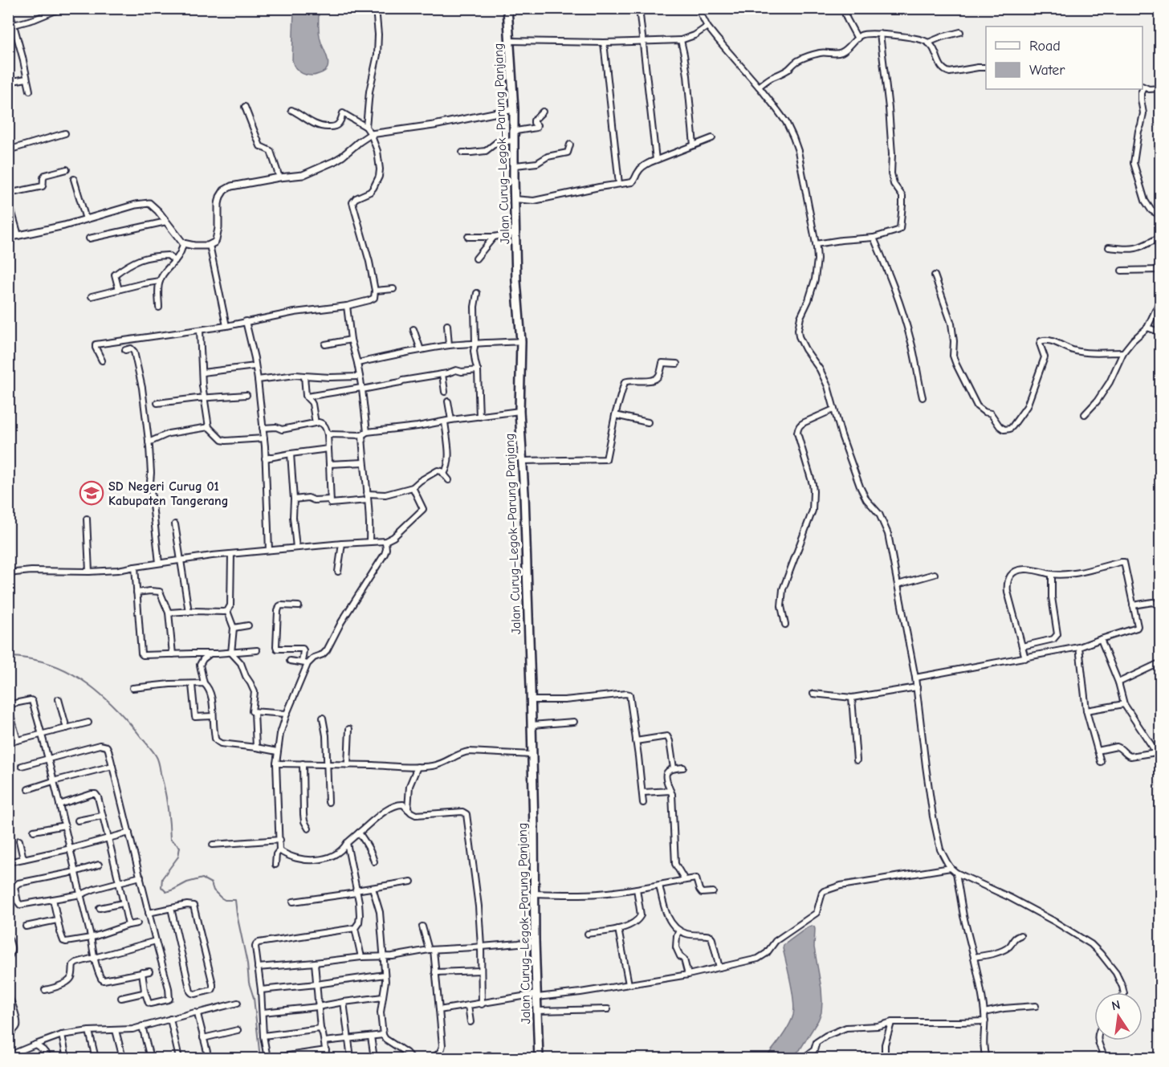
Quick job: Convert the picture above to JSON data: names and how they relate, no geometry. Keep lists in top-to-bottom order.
{
  "streets": {
    "main road": ["Jalan Curug–Legok–Parung Panjang"]
  },
  "places": {
    "school or university": ["SD Negeri Curug 01 Kabupaten Tangerang"]
  },
  "legend": ["Road", "Water"],
  "north": "top"
}
